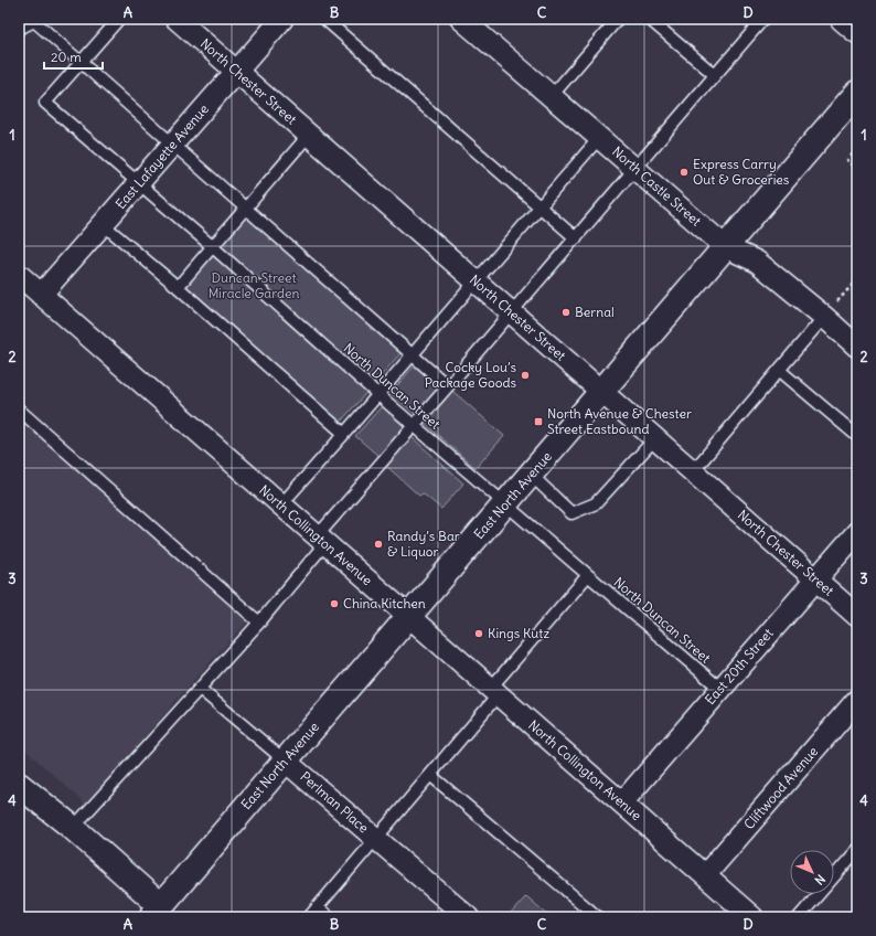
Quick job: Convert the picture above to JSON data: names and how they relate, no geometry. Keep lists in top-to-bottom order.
{
  "streets": {
    "main road": ["East North Avenue"],
    "street": [
      "North Chester Street",
      "East Lafayette Avenue",
      "North Castle Street",
      "North Collington Avenue",
      "East 20th Street",
      "Cliftwood Avenue",
      "Perlman Place"
    ],
    "lane": ["North Duncan Street"]
  },
  "crossings": [
    ["North Chester Street", "East Lafayette Avenue"],
    ["North Chester Street", "East North Avenue"],
    ["North Chester Street", "East 20th Street"],
    ["East Lafayette Avenue", "North Duncan Street"],
    ["East Lafayette Avenue", "North Collington Avenue"],
    ["North Castle Street", "East North Avenue"],
    ["North Duncan Street", "East North Avenue"],
    ["North Duncan Street", "East 20th Street"],
    ["East North Avenue", "North Collington Avenue"],
    ["East North Avenue", "Perlman Place"],
    ["North Collington Avenue", "East 20th Street"],
    ["North Collington Avenue", "Cliftwood Avenue"]
  ],
  "parks": ["Duncan Street Miracle Garden"],
  "places": {
    "other": [
      "Express Carry Out & Groceries",
      "Bernal",
      "Cocky Lou’s Package Goods",
      "Randy’s Bar & Liquor",
      "China Kitchen",
      "Kings Kutz"
    ],
    "transit": ["North Avenue & Chester Street Eastbound"]
  },
  "scale_bar": "20 m",
  "north": "bottom right",
  "grid": {
    "columns": [
      "A",
      "B",
      "C",
      "D"
    ],
    "rows": [
      "1",
      "2",
      "3",
      "4"
    ]
  }
}
